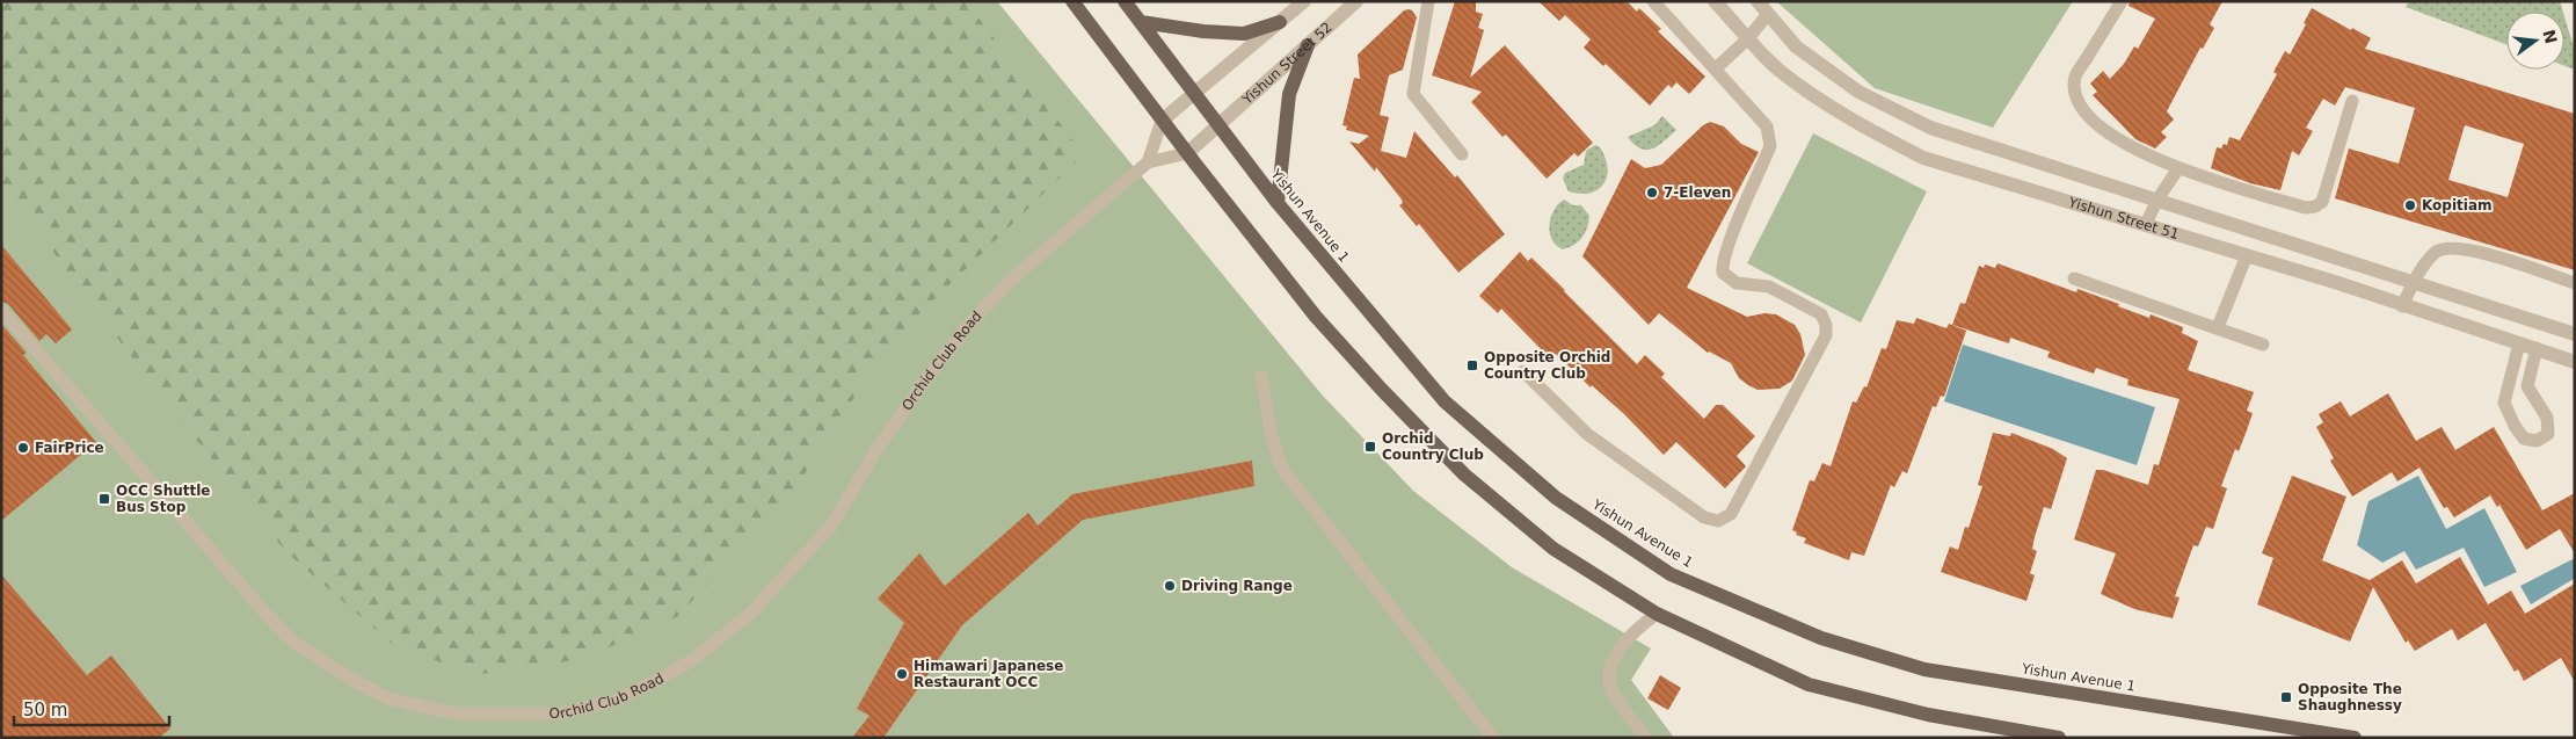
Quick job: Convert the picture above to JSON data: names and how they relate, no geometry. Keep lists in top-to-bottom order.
{
  "streets": {
    "main road": ["Yishun Avenue 1"],
    "street": ["Yishun Street 52", "Yishun Street 51", "Orchid Club Road"]
  },
  "crossings": [
    ["Yishun Street 52", "Yishun Avenue 1"],
    ["Yishun Street 52", "Orchid Club Road"],
    ["Yishun Avenue 1", "Orchid Club Road"]
  ],
  "places": {
    "other": [
      "7-Eleven",
      "Kopitiam",
      "FairPrice",
      "Driving Range",
      "Himawari Japanese Restaurant OCC"
    ],
    "transit": [
      "Opposite Orchid Country Club",
      "Orchid Country Club",
      "OCC Shuttle Bus Stop",
      "Opposite The Shaughnessy"
    ]
  },
  "scale_bar": "50 m",
  "north": "right"
}
